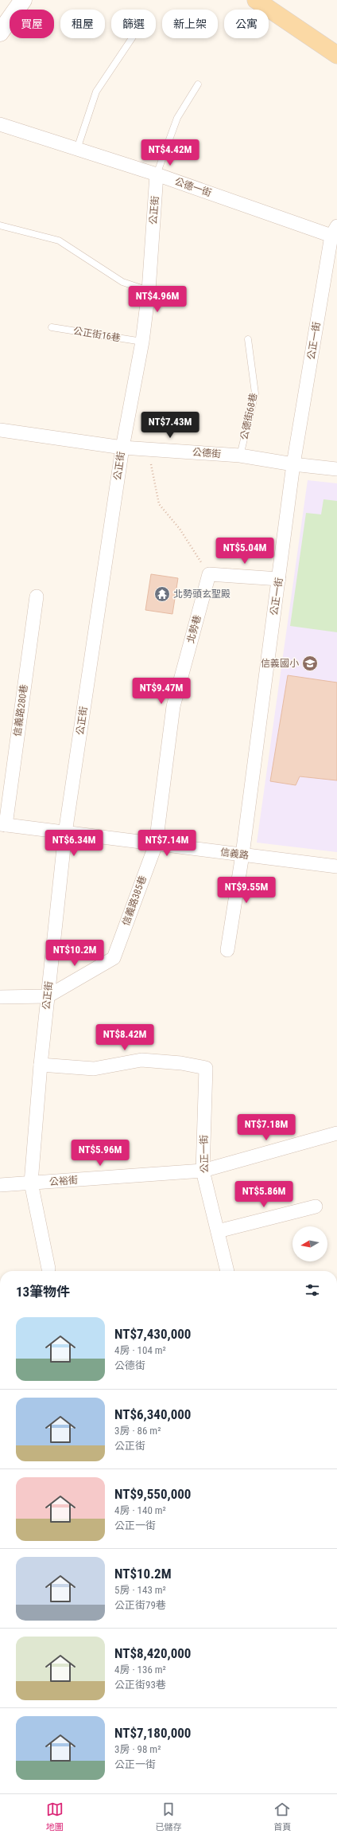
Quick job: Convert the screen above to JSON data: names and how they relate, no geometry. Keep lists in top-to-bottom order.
{
  "streets": {
    "street": [
      "公德一街",
      "公正街",
      "公正一街",
      "公德街",
      "北勢巷",
      "信義路280巷",
      "信義路",
      "信義路385巷",
      "公裕街"
    ],
    "lane": ["公正街16巷", "公德街68巷"]
  },
  "crossings": [
    ["公德一街", "公正街"],
    ["公德一街", "公正一街"],
    ["公正街", "公正街16巷"],
    ["公正街", "公正一街"],
    ["公正街", "公德街"],
    ["公正街", "信義路"],
    ["公正街", "信義路385巷"],
    ["公正街", "公裕街"],
    ["公正一街", "公德街"],
    ["公正一街", "信義路"],
    ["公正一街", "公裕街"],
    ["公德街68巷", "公德街"],
    ["北勢巷", "信義路"],
    ["北勢巷", "信義路385巷"],
    ["信義路280巷", "信義路"],
    ["信義路", "信義路385巷"]
  ],
  "places": {
    "temple": ["北勢頭玄聖殿"],
    "school or university": ["信義國小"]
  },
  "north": "left",
  "page": {
    "chip": [
      "買屋",
      "租屋",
      "篩選",
      "新上架",
      "公寓"
    ],
    "price": [
      "NT$4.42M",
      "NT$4.96M",
      "NT$7.43M",
      "NT$5.04M",
      "NT$9.47M",
      "NT$6.34M",
      "NT$7.14M",
      "NT$9.55M",
      "NT$10.2M",
      "NT$8.42M",
      "NT$7.18M",
      "NT$5.96M",
      "NT$5.86M"
    ],
    "heading": "13筆物件",
    "list": [
      {
        "name": "NT$7,430,000",
        "note": "4房 · 104 m² · 公德街"
      },
      {
        "name": "NT$6,340,000",
        "note": "3房 · 86 m² · 公正街"
      },
      {
        "name": "NT$9,550,000",
        "note": "4房 · 140 m² · 公正一街"
      },
      {
        "name": "NT$10.2M",
        "note": "5房 · 143 m² · 公正街79巷"
      },
      {
        "name": "NT$8,420,000",
        "note": "4房 · 136 m² · 公正街93巷"
      },
      {
        "name": "NT$7,180,000",
        "note": "3房 · 98 m² · 公正一街"
      }
    ],
    "tabs": ["地圖", "已儲存", "首頁"]
  }
}
